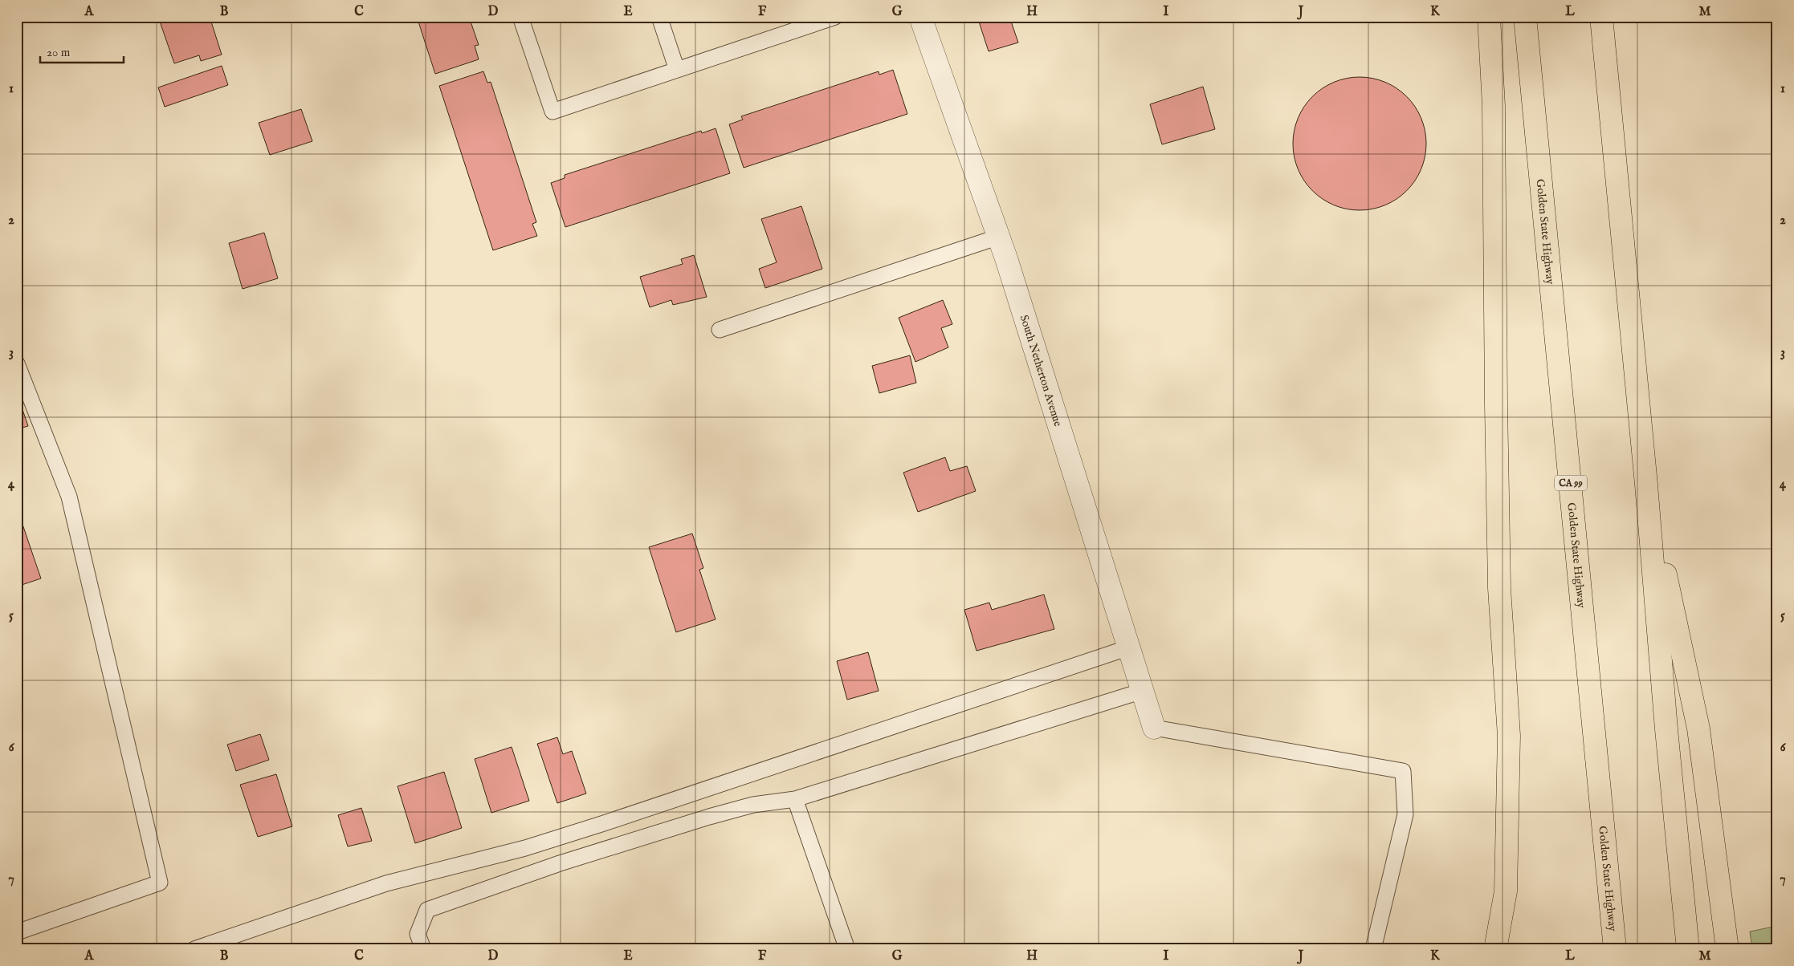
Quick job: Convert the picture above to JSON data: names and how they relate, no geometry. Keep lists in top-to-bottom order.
{
  "streets": {
    "highway": ["Golden State Highway", "CA 99"],
    "street": ["South Netherton Avenue"]
  },
  "scale_bar": "20 m",
  "grid": {
    "columns": [
      "A",
      "B",
      "C",
      "D",
      "E",
      "F",
      "G",
      "H",
      "I",
      "J",
      "K",
      "L",
      "M"
    ],
    "rows": [
      "1",
      "2",
      "3",
      "4",
      "5",
      "6",
      "7"
    ]
  }
}
